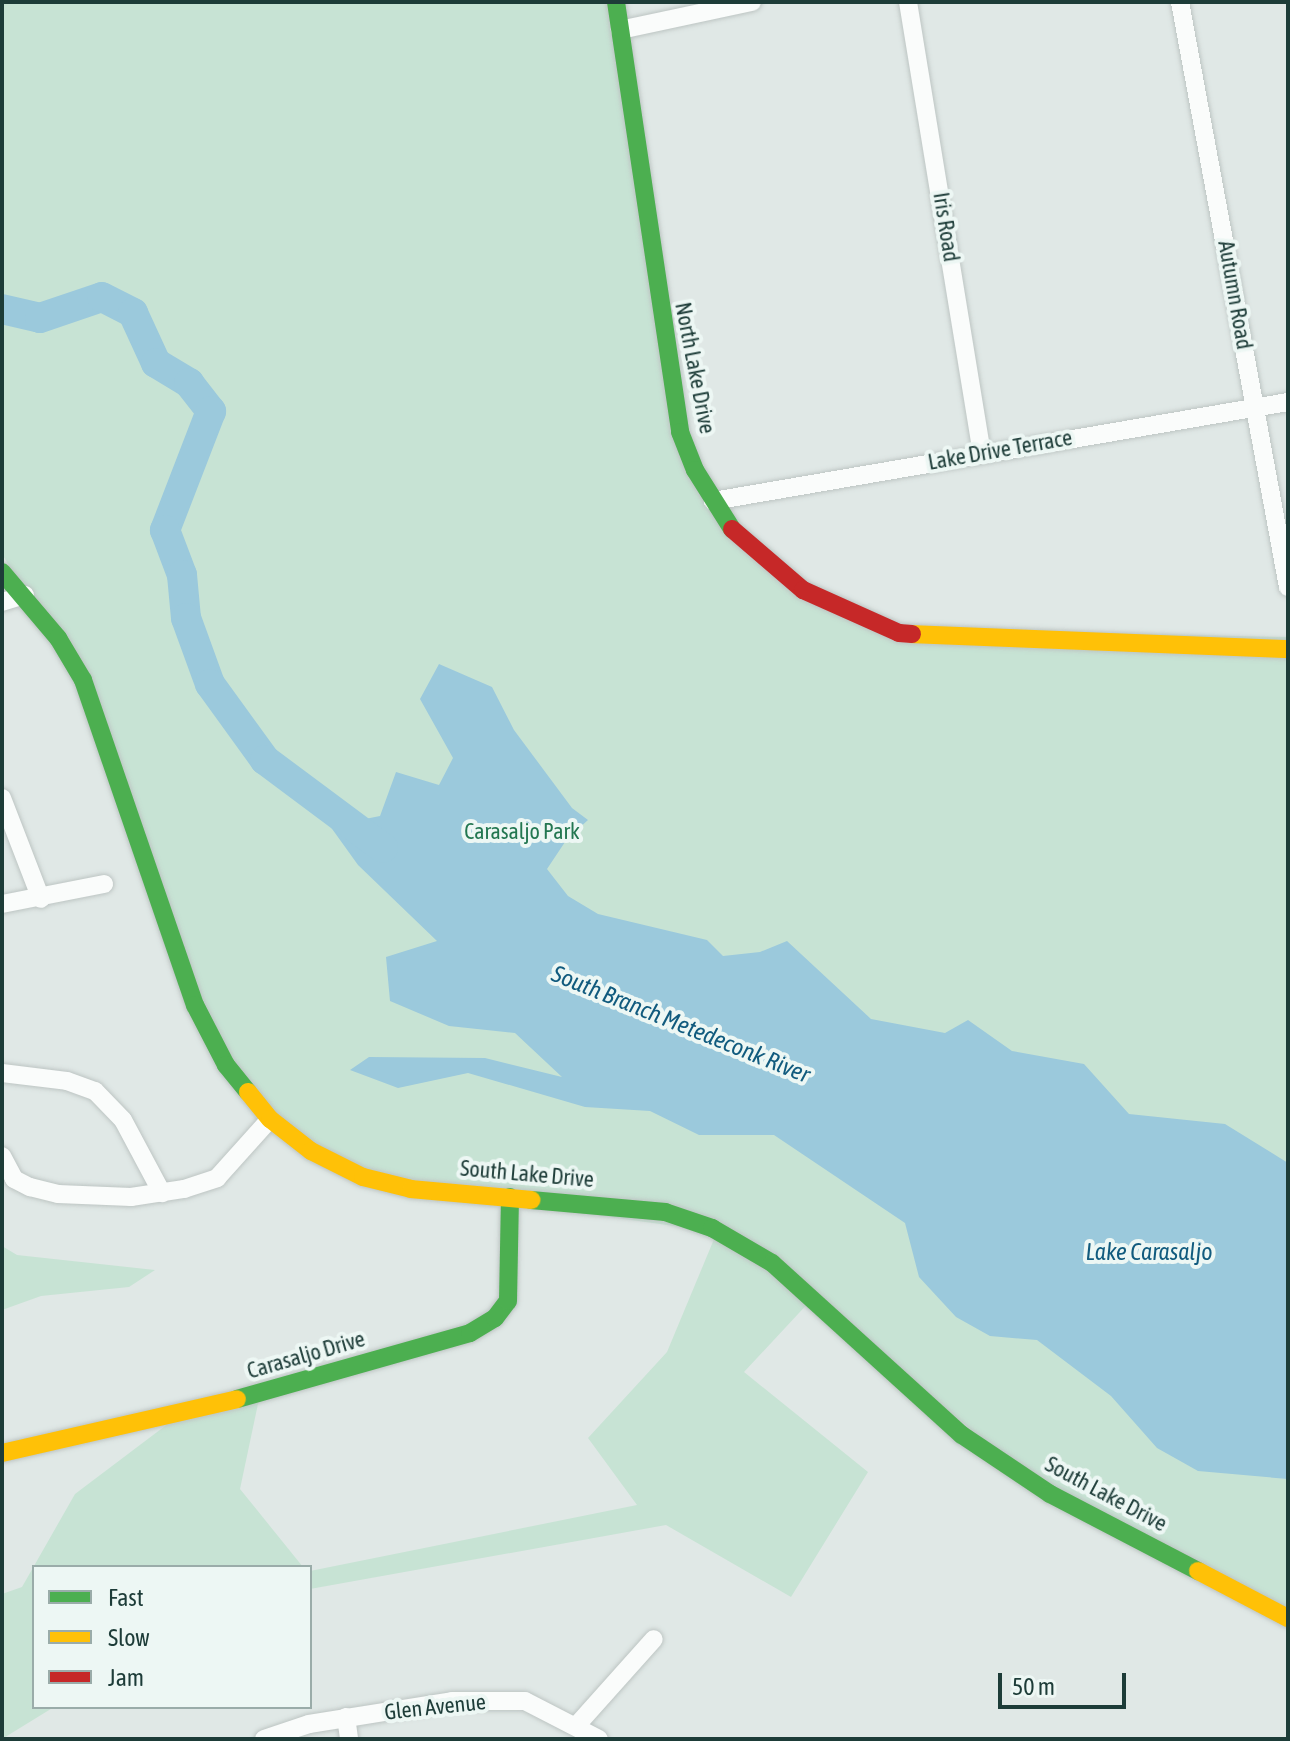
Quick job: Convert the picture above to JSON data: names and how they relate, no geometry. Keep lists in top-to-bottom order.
{
  "streets": {
    "street": [
      "Iris Road",
      "Autumn Road",
      "North Lake Drive",
      "Lake Drive Terrace",
      "South Lake Drive",
      "Carasaljo Drive",
      "Glen Avenue"
    ]
  },
  "crossings": [
    ["Iris Road", "Lake Drive Terrace"],
    ["Autumn Road", "Lake Drive Terrace"],
    ["North Lake Drive", "Lake Drive Terrace"],
    ["South Lake Drive", "Carasaljo Drive"]
  ],
  "water": ["South Branch Metedeconk River", "Lake Carasaljo"],
  "parks": ["Carasaljo Park"],
  "legend": ["Fast", "Slow", "Jam"],
  "scale_bar": "50 m"
}
